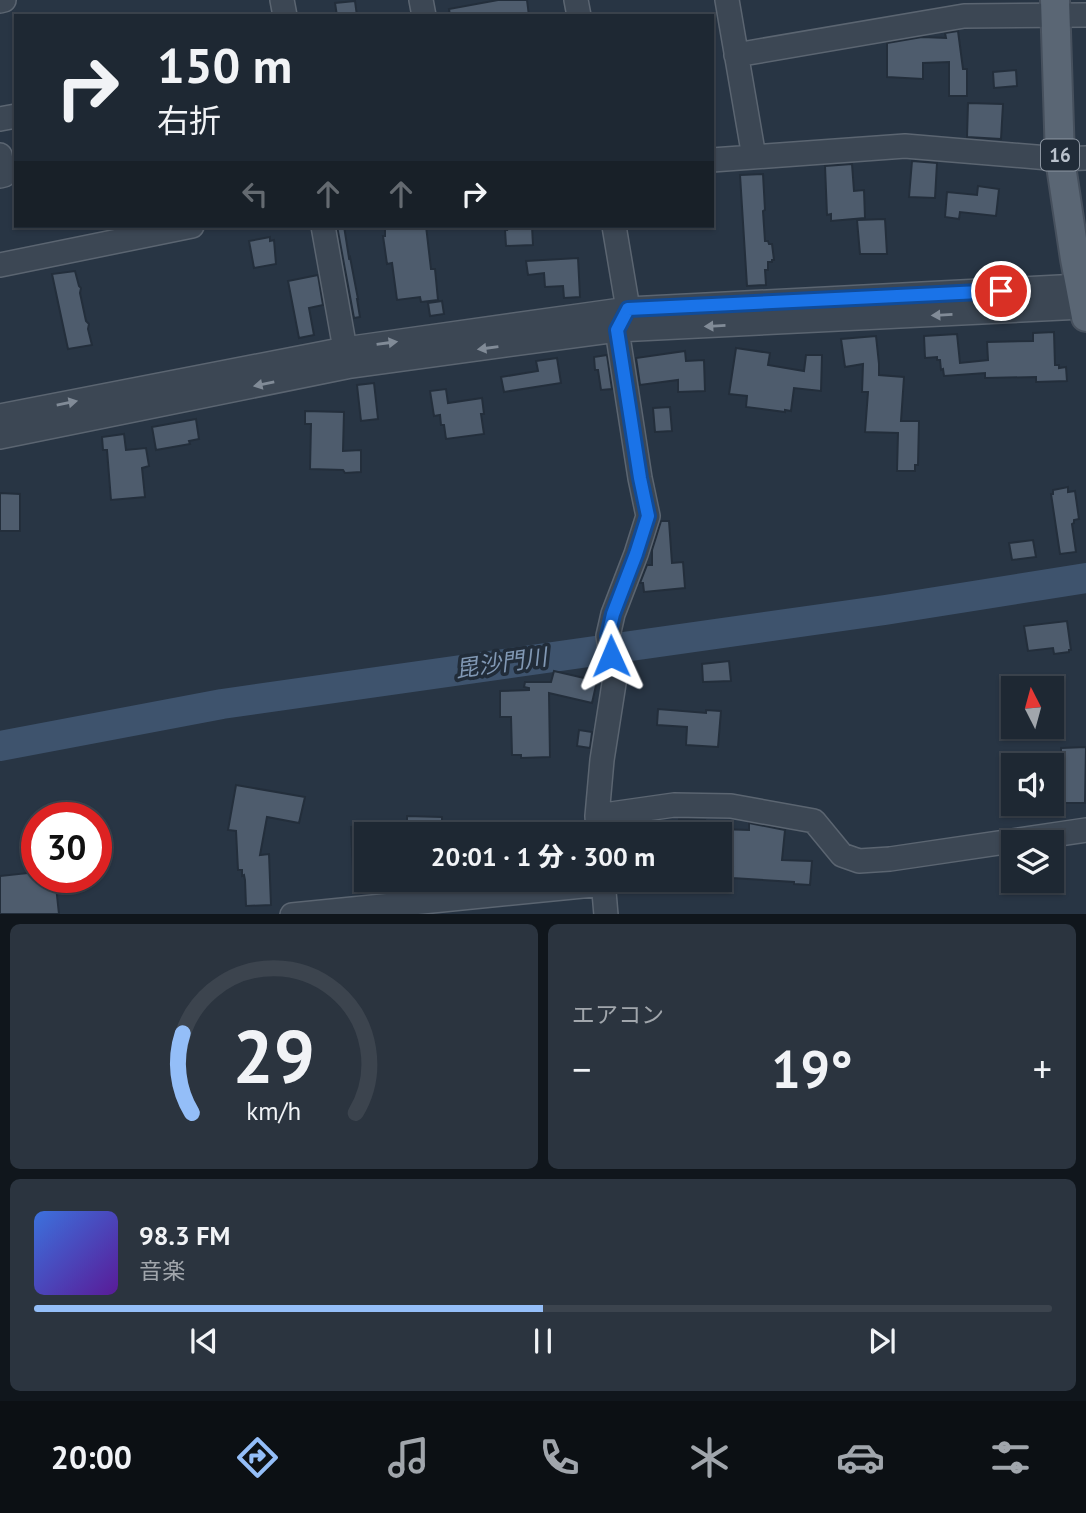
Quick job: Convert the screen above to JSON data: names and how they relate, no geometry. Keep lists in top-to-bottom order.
{
  "streets": {
    "main road": ["16"]
  },
  "water": ["毘沙門川"],
  "north": "top",
  "page": {
    "turn": ["150 m", "右折"],
    "limit": "30",
    "trip": "20:01 · 1 分 · 300 m",
    "tile": "エアコン",
    "heat": ["−", "19°", "+"],
    "song": ["98.3 FM", "音楽"],
    "tabs": "20:00",
    "gauge": ["29", "km/h"]
  }
}
